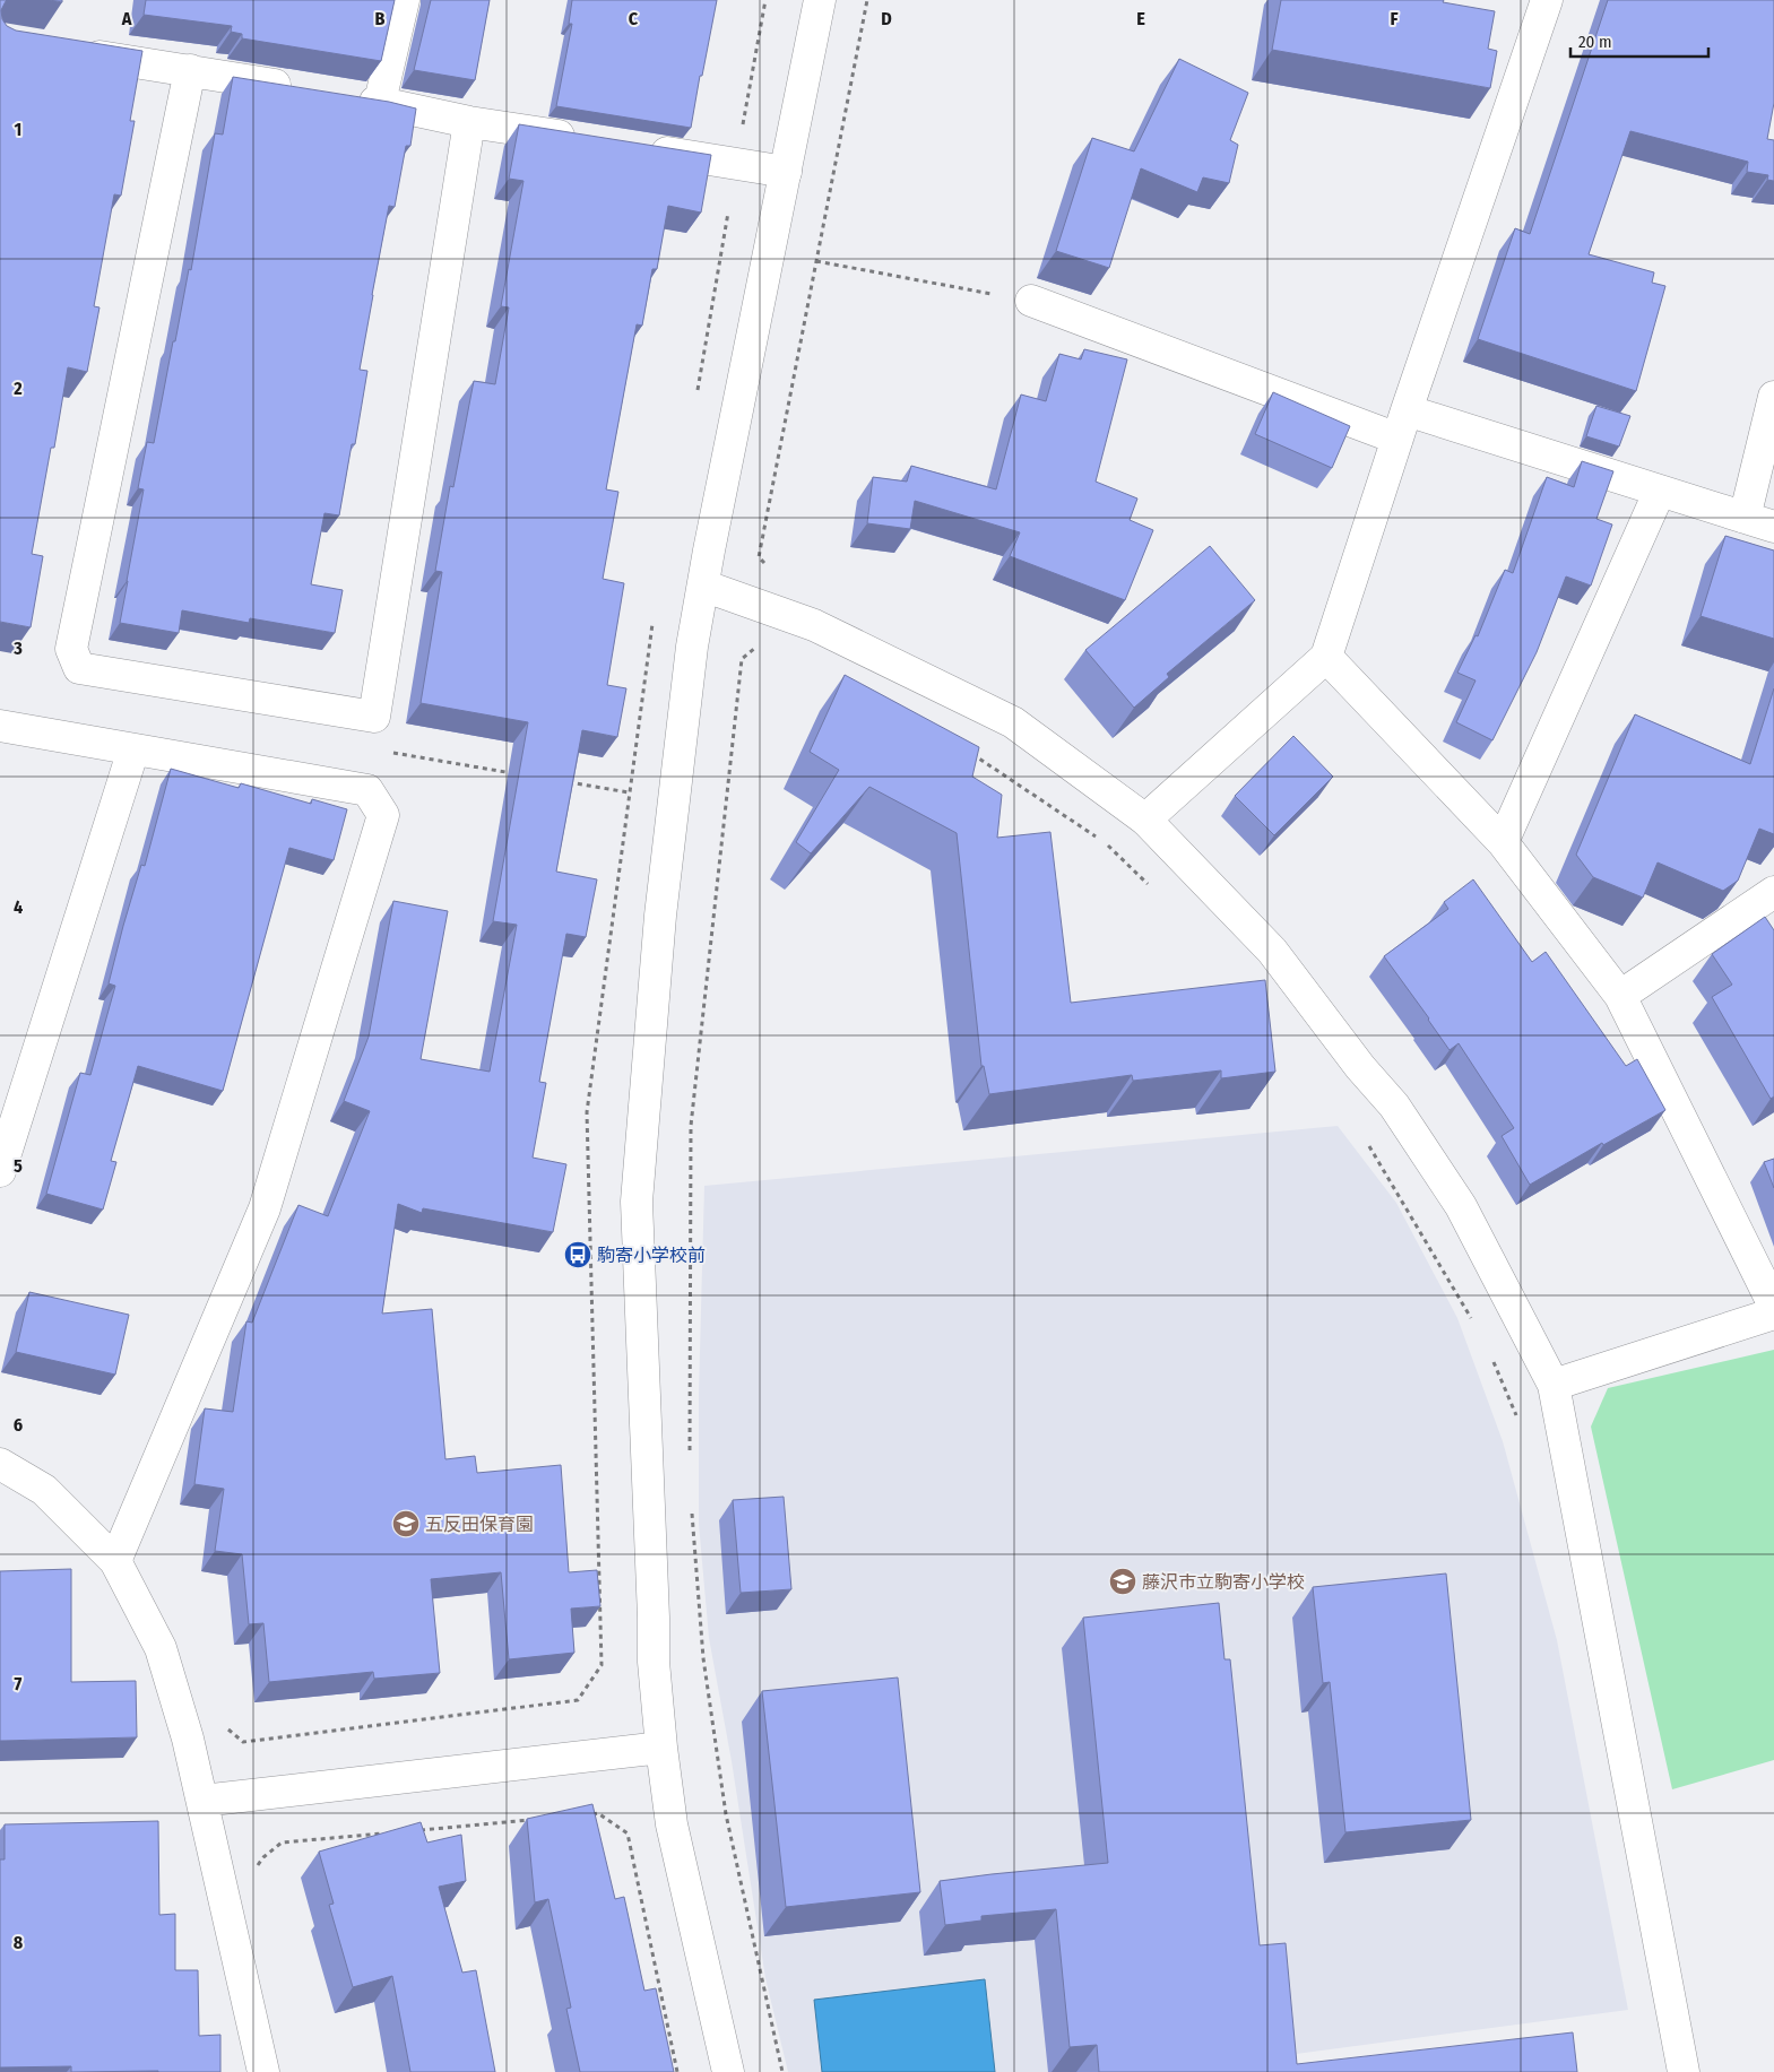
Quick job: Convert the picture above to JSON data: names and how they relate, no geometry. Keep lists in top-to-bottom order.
{
  "places": {
    "bus stop": ["駒寄小学校前"],
    "school or university": ["五反田保育園", "藤沢市立駒寄小学校"]
  },
  "scale_bar": "20 m",
  "grid": {
    "columns": [
      "A",
      "B",
      "C",
      "D",
      "E",
      "F"
    ],
    "rows": [
      "1",
      "2",
      "3",
      "4",
      "5",
      "6",
      "7",
      "8"
    ]
  }
}
